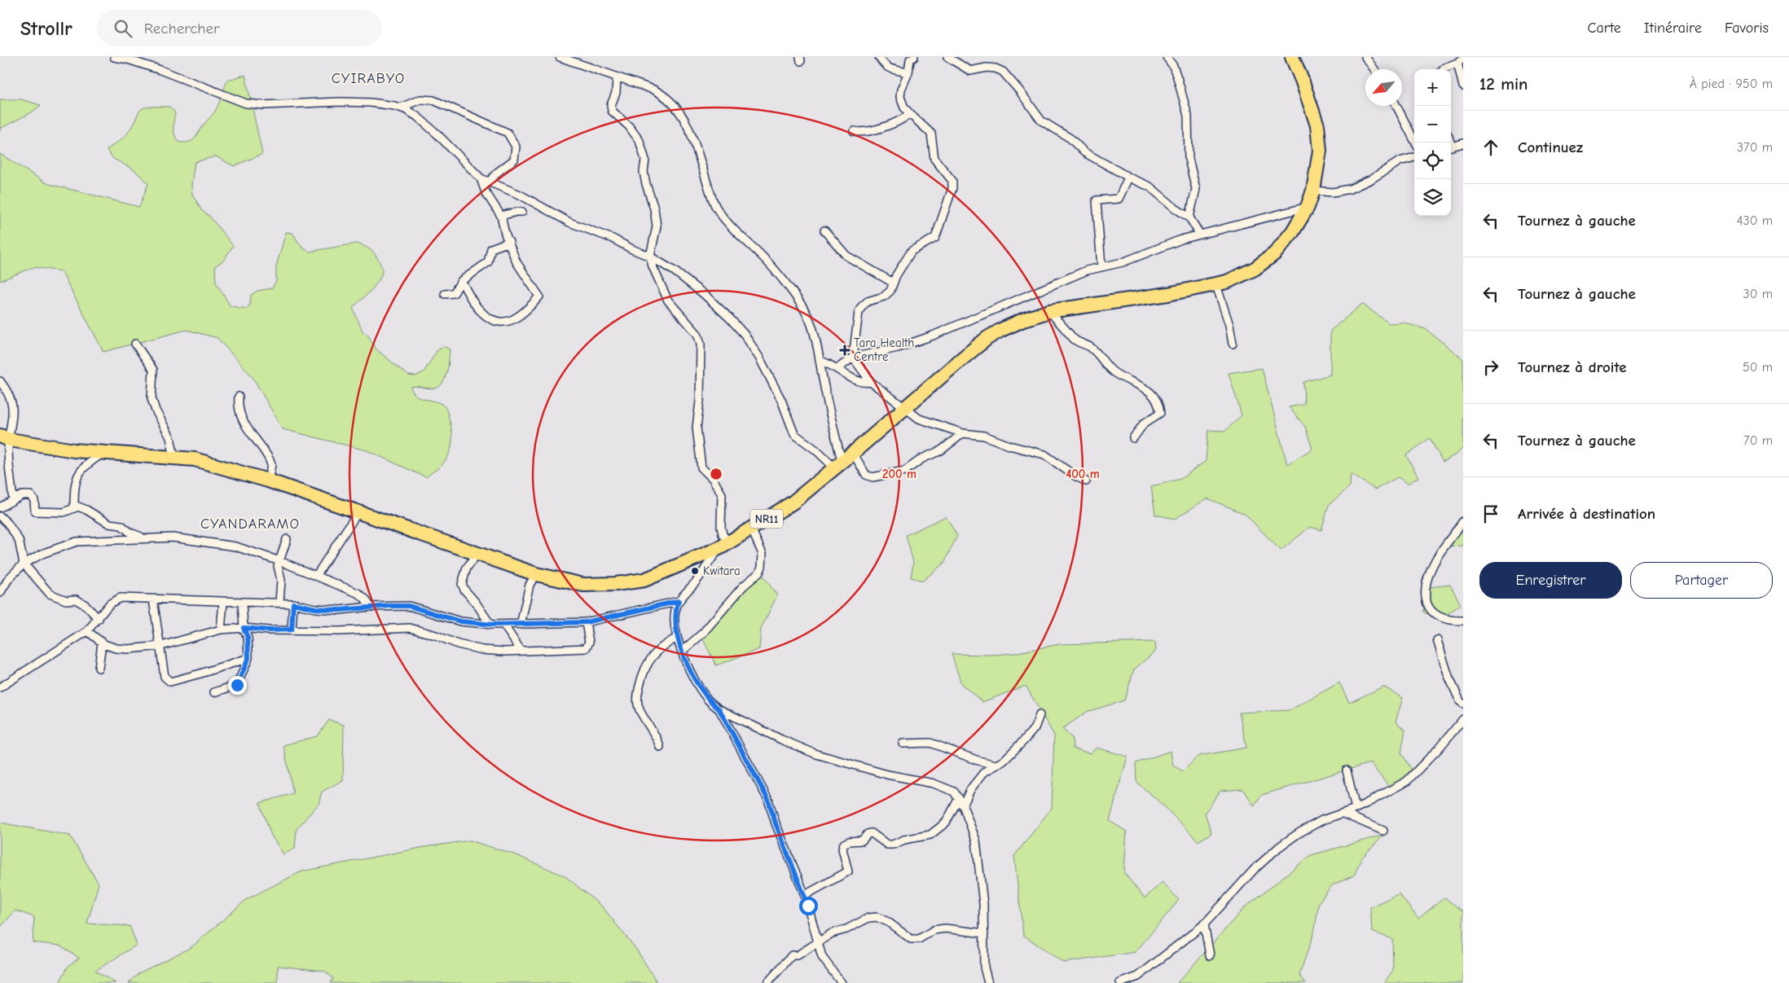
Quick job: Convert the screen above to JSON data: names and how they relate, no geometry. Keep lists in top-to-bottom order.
{
  "streets": {
    "highway": ["NR11"]
  },
  "districts": ["CYIRABYO", "CYANDARAMO"],
  "places": {
    "health": ["Tara Health Centre"],
    "other": ["Kwitara"]
  },
  "north": "bottom left",
  "page": {
    "header": "Strollr",
    "search": "Rechercher",
    "nav": ["Carte", "Itinéraire", "Favoris"],
    "heading": ["12 min", "À pied · 950 m"],
    "map_buttons": ["+", "−"],
    "list": [
      ["Continuez", "370 m"],
      ["Tournez à gauche", "430 m"],
      ["Tournez à gauche", "30 m"],
      ["Tournez à droite", "50 m"],
      ["Tournez à gauche", "70 m"],
      "Arrivée à destination"
    ],
    "buttons": ["Enregistrer", "Partager"]
  },
  "rings": ["200 m", "400 m"]
}
